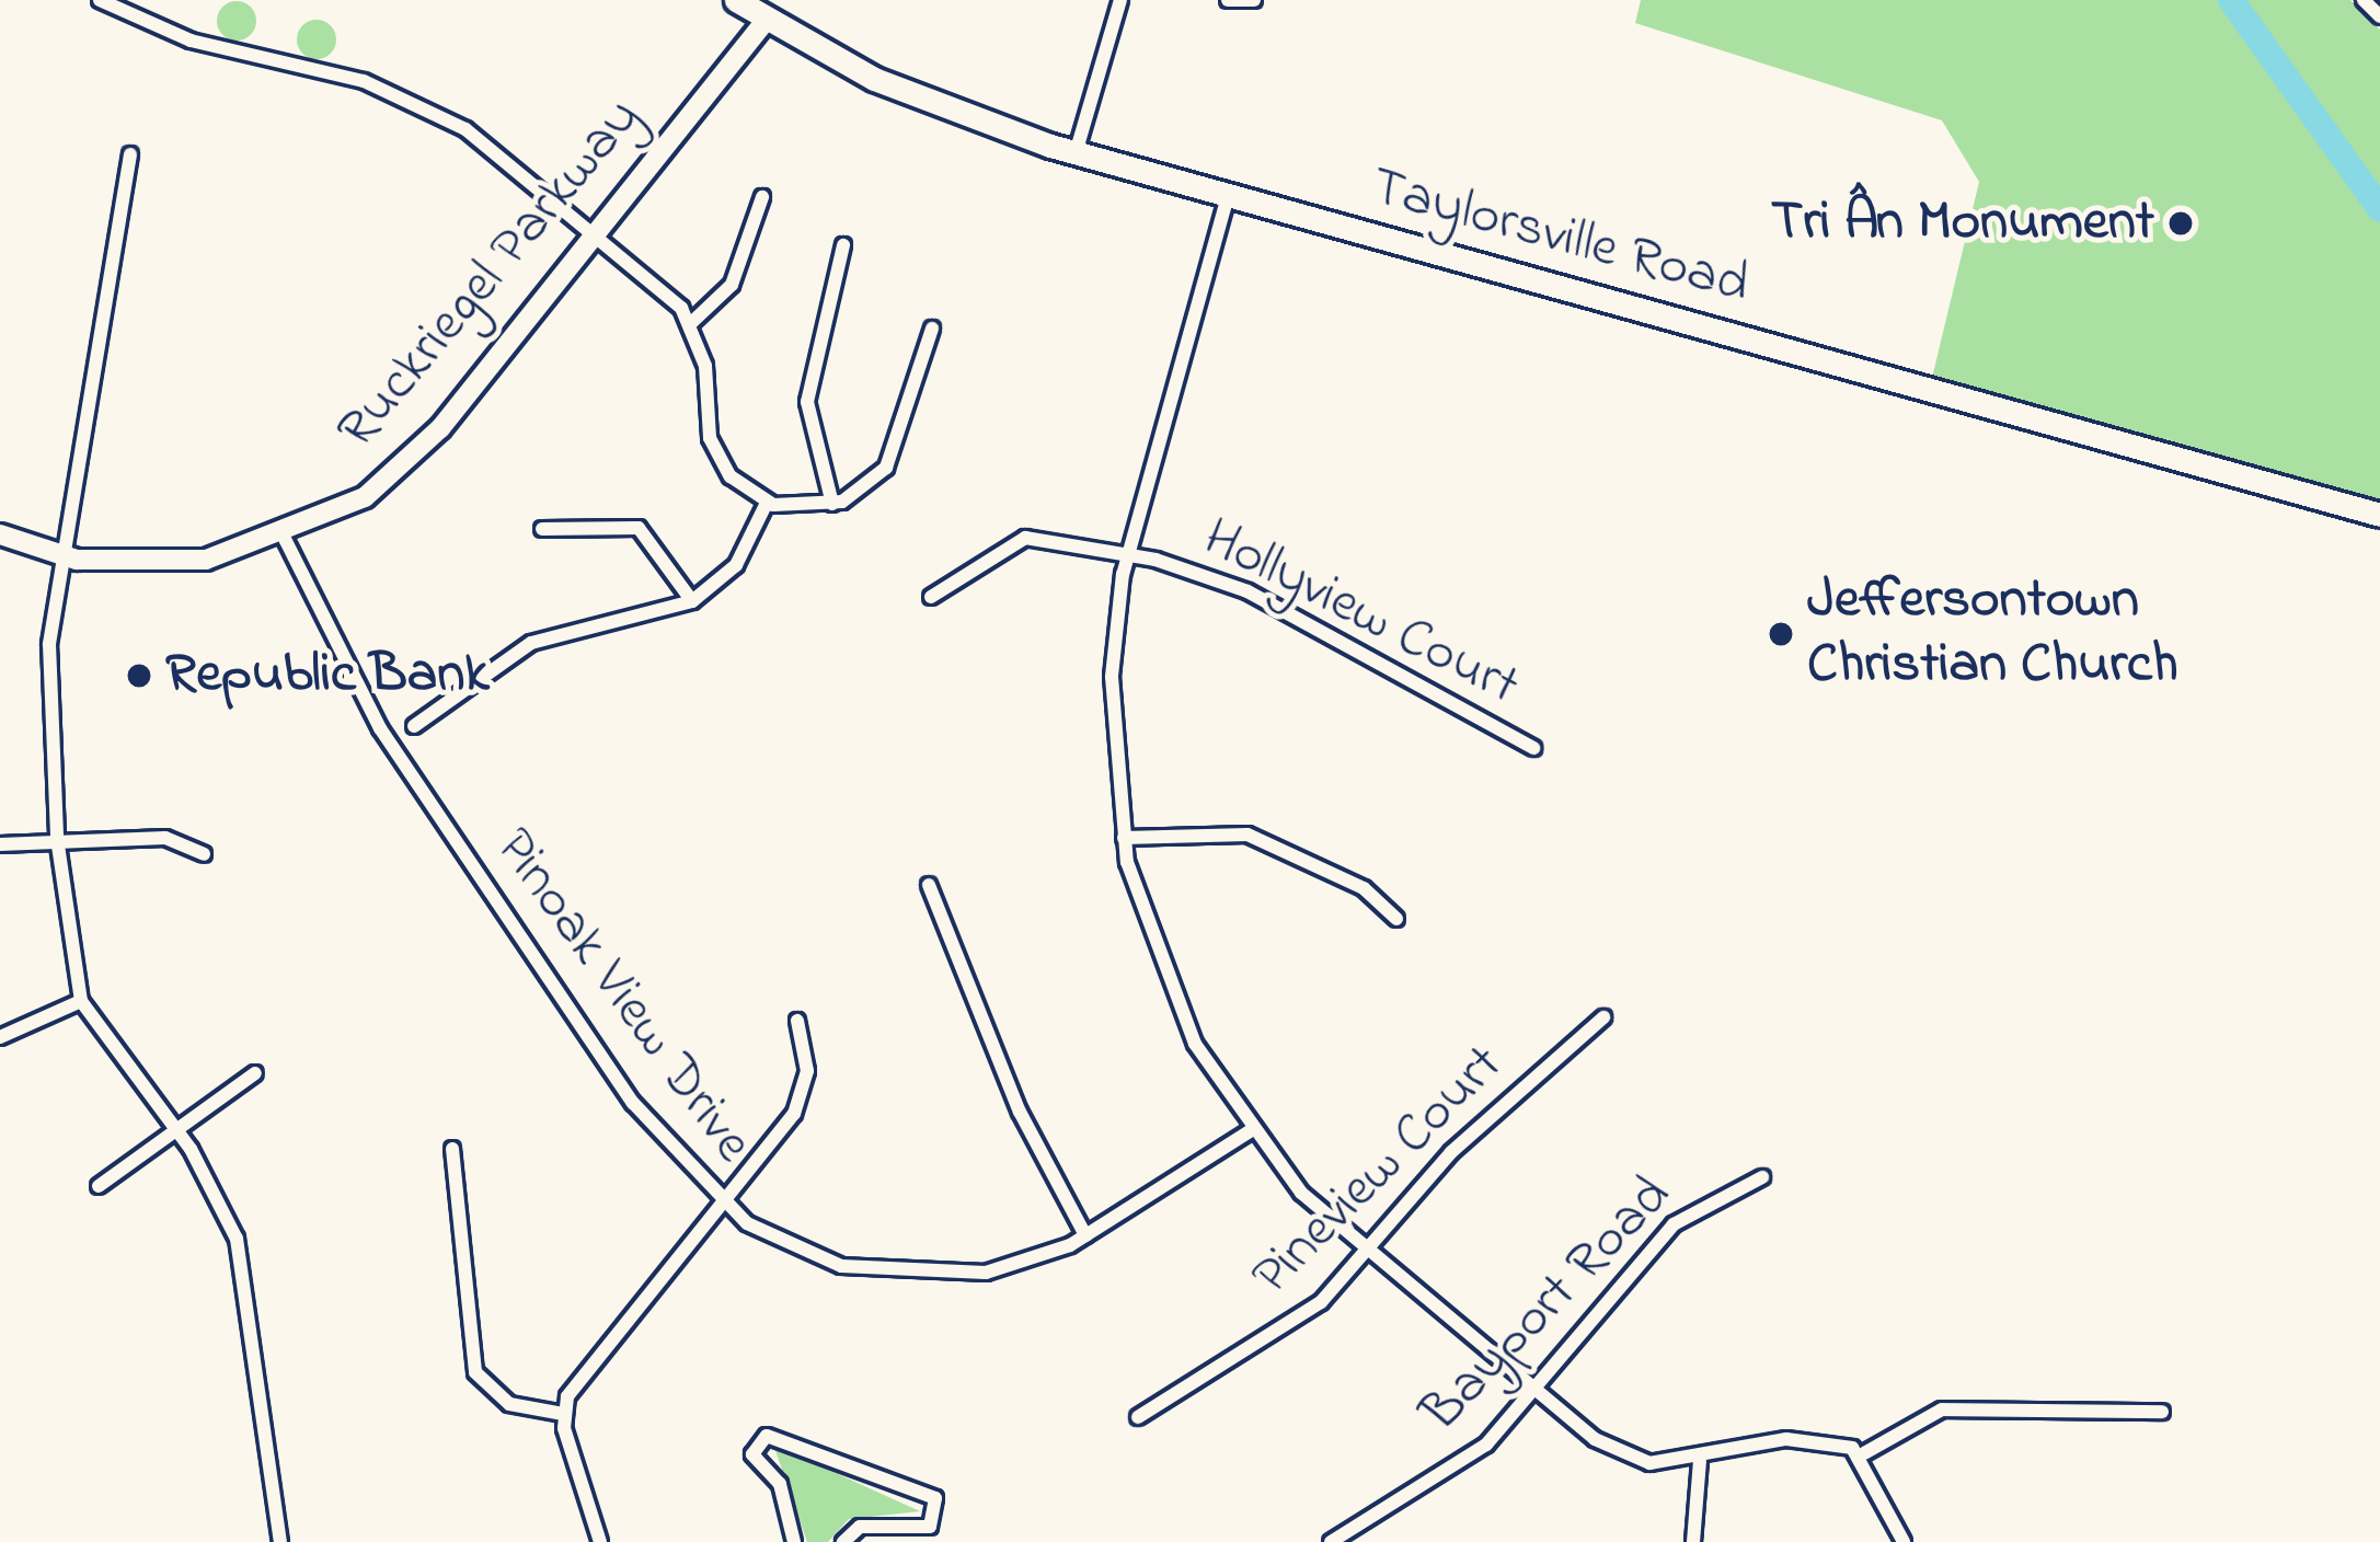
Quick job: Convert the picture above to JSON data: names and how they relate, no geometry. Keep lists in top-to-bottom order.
{
  "streets": {
    "main road": ["Taylorsville Road", "Ruckriegel Parkway"],
    "street": [
      "Hollyview Court",
      "Pinoak View Drive",
      "Pineview Court",
      "Bayport Road"
    ]
  },
  "crossings": [
    ["Taylorsville Road", "Ruckriegel Parkway"],
    ["Ruckriegel Parkway", "Pinoak View Drive"]
  ],
  "places": ["Tri Ân Monument", "Jeffersontown Christian Church", "Republic Bank"]
}
